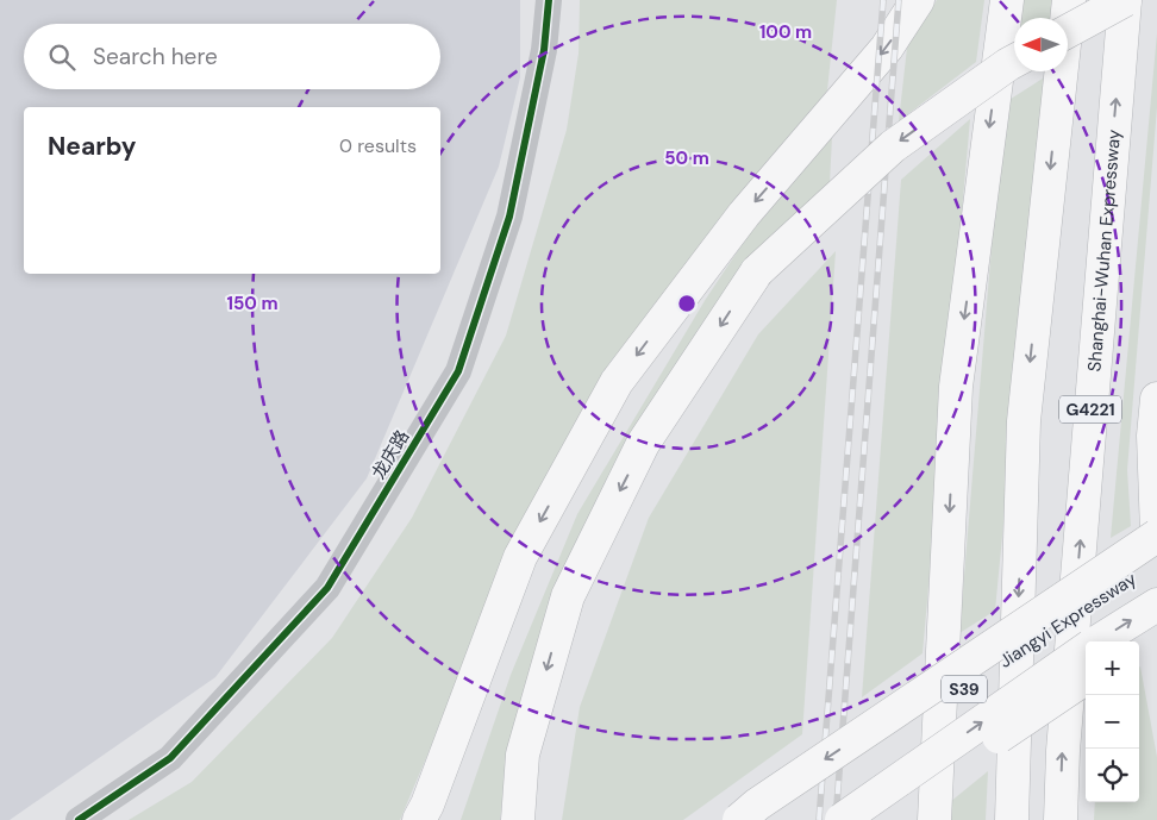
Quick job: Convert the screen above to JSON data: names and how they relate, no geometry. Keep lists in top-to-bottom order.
{
  "streets": {
    "highway": [
      "Shanghai-Wuhan Expressway",
      "G4221",
      "Jiangyi Expressway",
      "S39"
    ],
    "street": ["龙庆路"]
  },
  "north": "left",
  "page": {
    "search": "Search here",
    "heading": ["Nearby", "0 results"],
    "map_buttons": ["+", "−"]
  },
  "rings": ["100 m", "50 m", "150 m"]
}
